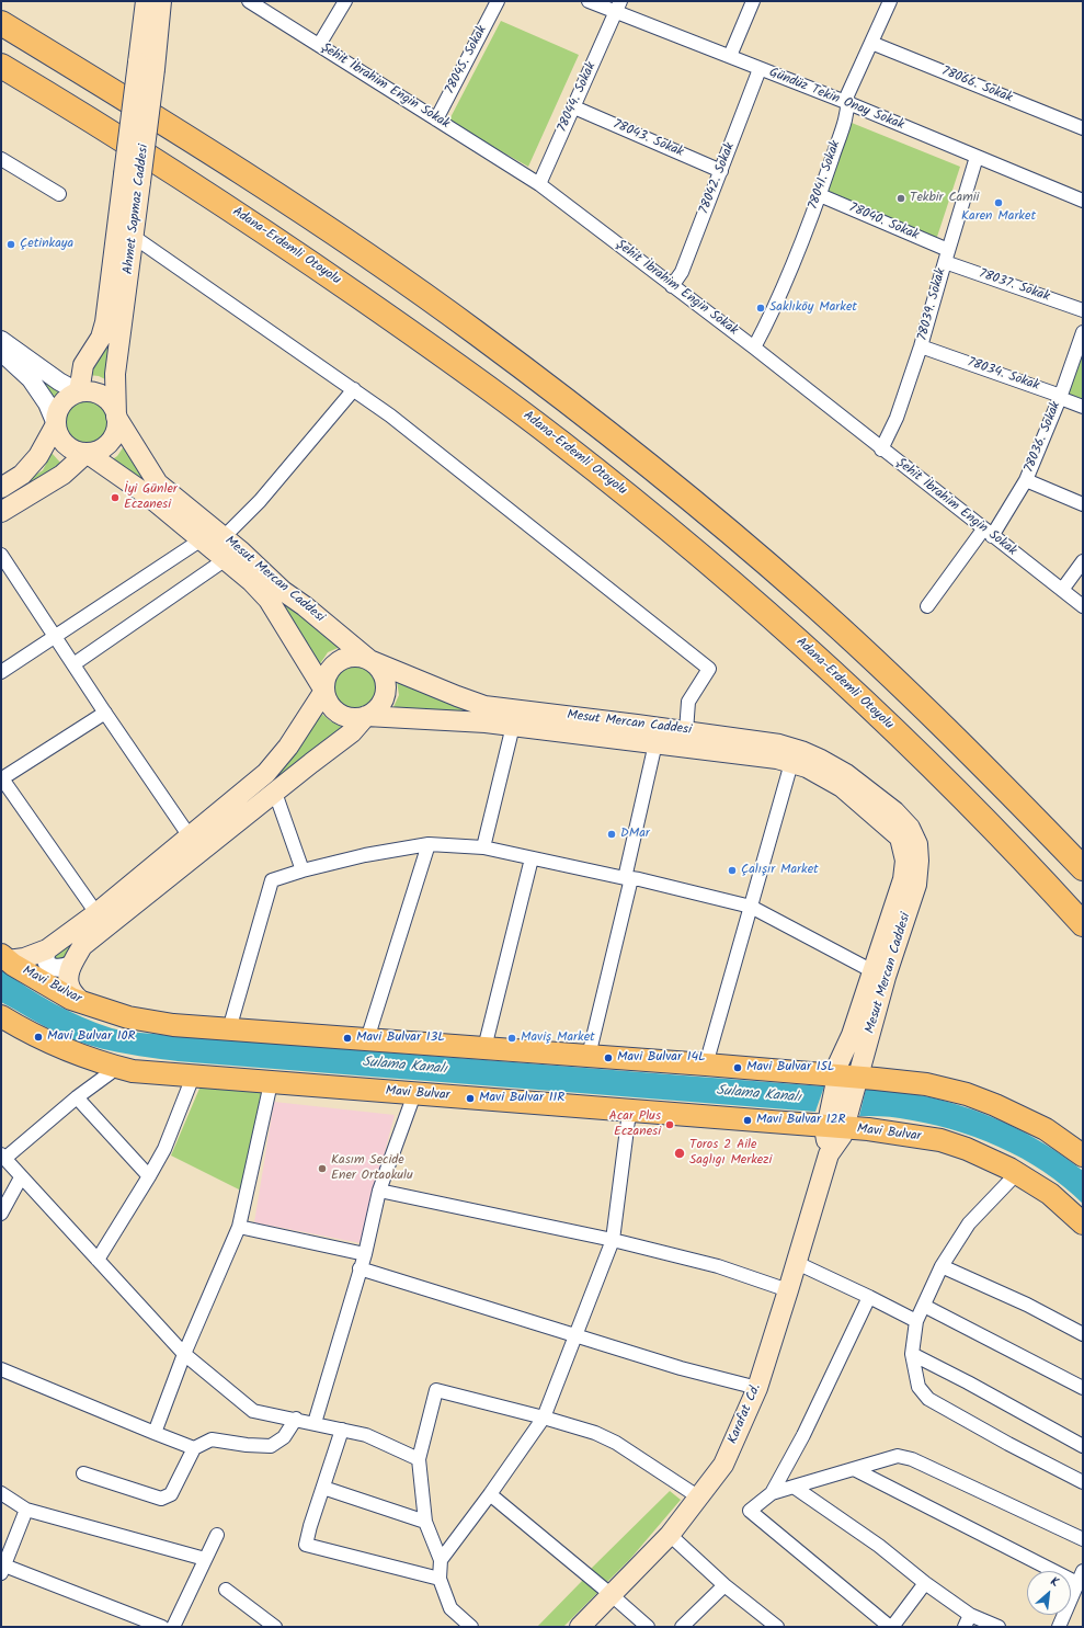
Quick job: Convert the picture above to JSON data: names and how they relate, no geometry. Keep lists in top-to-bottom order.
{
  "streets": {
    "highway": ["Adana-Erdemli Otoyolu"],
    "main road": [
      "Ahmet Sapmaz Caddesi",
      "Mesut Mercan Caddesi",
      "Mavi Bulvar",
      "Karafat Cd."
    ],
    "street": [
      "78045. Sokak",
      "78066. Sokak",
      "Şehit İbrahim Engin Sokak",
      "78044. Sokak",
      "Gündüz Tekin Onay Sokak",
      "78043. Sokak",
      "78041. Sokak",
      "78042. Sokak",
      "78040. Sokak",
      "78037. Sokak",
      "78039. Sokak",
      "78034. Sokak",
      "78036. Sokak"
    ]
  },
  "crossings": [
    ["78045. Sokak", "Şehit İbrahim Engin Sokak"],
    ["78066. Sokak", "78041. Sokak"],
    ["Şehit İbrahim Engin Sokak", "78044. Sokak"],
    ["Şehit İbrahim Engin Sokak", "78041. Sokak"],
    ["Şehit İbrahim Engin Sokak", "78042. Sokak"],
    ["Şehit İbrahim Engin Sokak", "78039. Sokak"],
    ["Şehit İbrahim Engin Sokak", "78036. Sokak"],
    ["78044. Sokak", "Gündüz Tekin Onay Sokak"],
    ["78044. Sokak", "78043. Sokak"],
    ["Gündüz Tekin Onay Sokak", "78041. Sokak"],
    ["Gündüz Tekin Onay Sokak", "78042. Sokak"],
    ["Gündüz Tekin Onay Sokak", "78039. Sokak"],
    ["78043. Sokak", "78042. Sokak"],
    ["78041. Sokak", "78040. Sokak"],
    ["Ahmet Sapmaz Caddesi", "Mesut Mercan Caddesi"],
    ["78040. Sokak", "78037. Sokak"],
    ["78040. Sokak", "78039. Sokak"],
    ["78037. Sokak", "78039. Sokak"],
    ["78039. Sokak", "78034. Sokak"],
    ["78034. Sokak", "78036. Sokak"],
    ["Mesut Mercan Caddesi", "Mavi Bulvar"],
    ["Mesut Mercan Caddesi", "Karafat Cd."]
  ],
  "water": ["Sulama Kanalı"],
  "places": [
    "Tekbir Camii",
    "Karen Market",
    "Çetinkaya",
    "Saklıköy Market",
    "İyi Günler Eczanesi",
    "DMar",
    "Çalışır Market",
    "Mavi Bulvar 10R",
    "Mavi Bulvar 13L",
    "Maviş Market",
    "Mavi Bulvar 14L",
    "Mavi Bulvar 15L",
    "Mavi Bulvar 11R",
    "Mavi Bulvar 12R",
    "Acar Plus Eczanesi",
    "Toros 2 Aile Saglıgı Merkezi",
    "Kasım Secide Ener Ortaokulu"
  ],
  "north": "top right"
}
